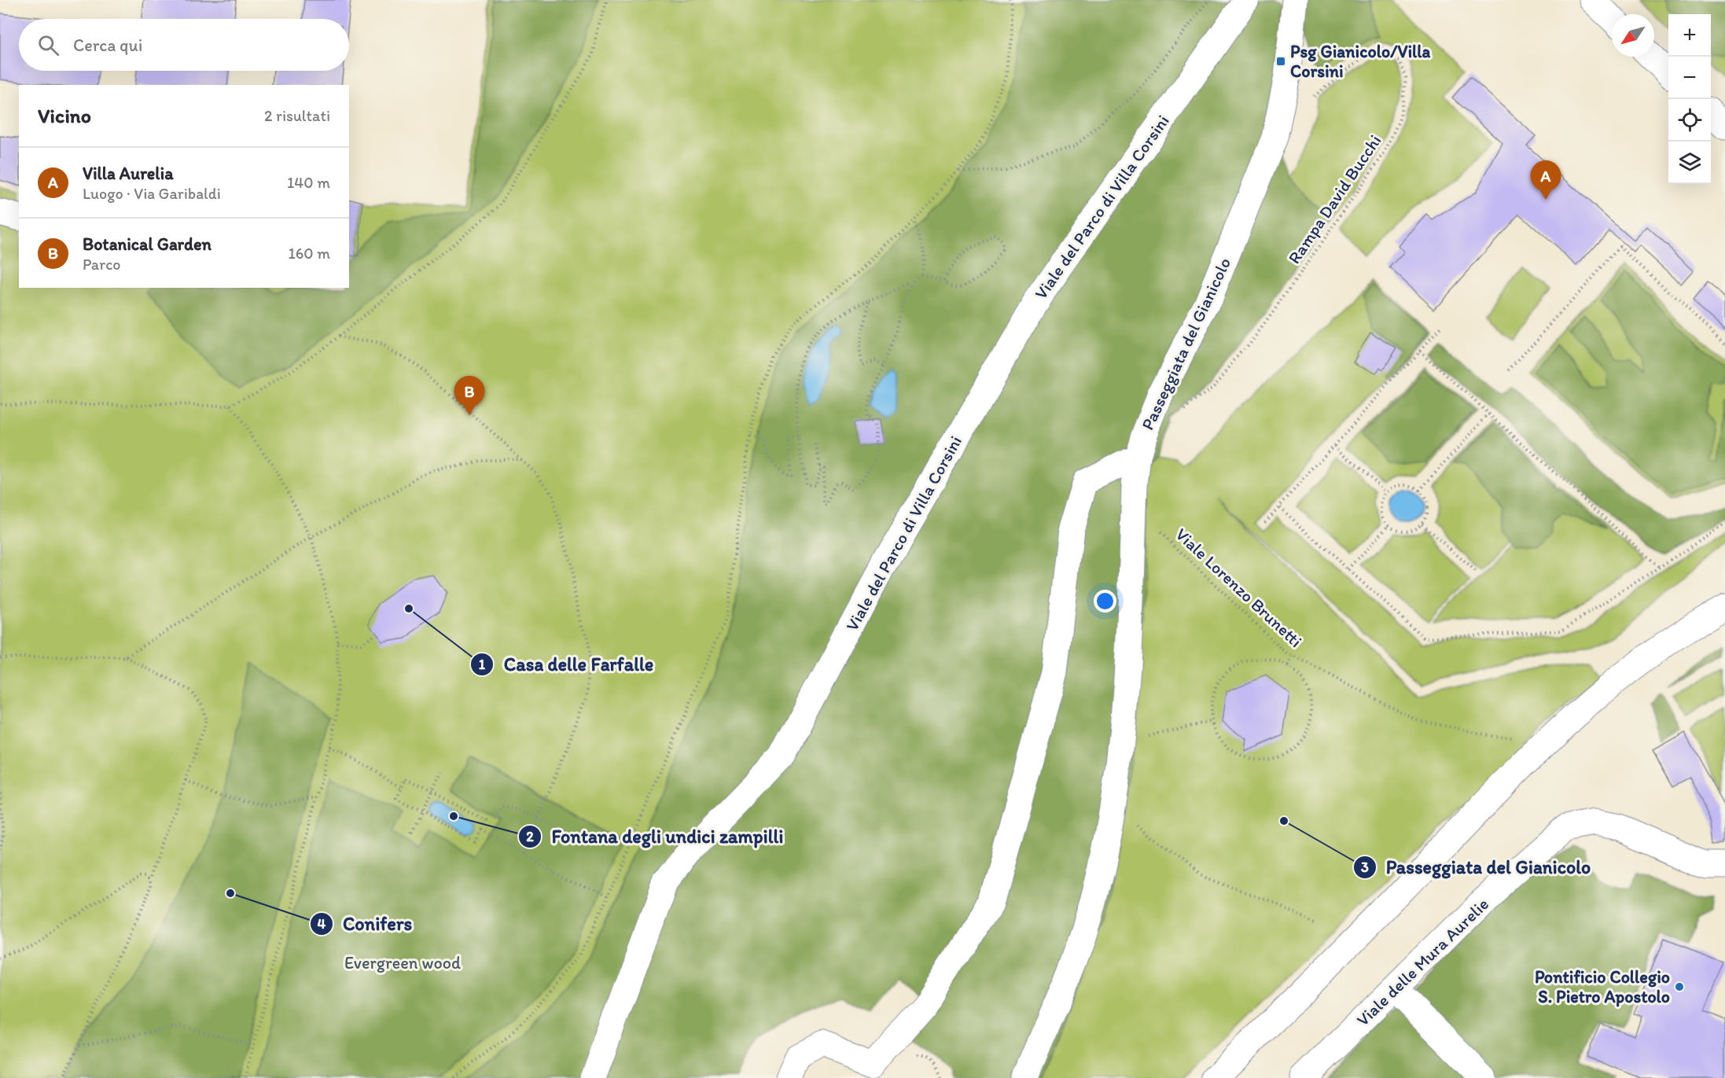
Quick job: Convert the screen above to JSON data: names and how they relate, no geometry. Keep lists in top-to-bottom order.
{
  "streets": {
    "street": ["Viale del Parco di Villa Corsini", "Passeggiata del Gianicolo", "Viale delle Mura Aurelie"],
    "path": ["Rampa David Bucchi", "Viale Lorenzo Brunetti"]
  },
  "crossings": [
    ["Passeggiata del Gianicolo", "Viale Lorenzo Brunetti"]
  ],
  "parks": ["Evergreen wood"],
  "places": {
    "transit": ["Psg Gianicolo/Villa Corsini"],
    "other": [
      "Casa delle Farfalle",
      "Fontana degli undici zampilli",
      "Passeggiata del Gianicolo",
      "Conifers",
      "Pontificio Collegio S. Pietro Apostolo"
    ]
  },
  "north": "bottom left",
  "page": {
    "map_buttons": ["+", "−"],
    "search": "Cerca qui",
    "heading": ["Vicino", "2 risultati"],
    "list": [
      {
        "mark": "A",
        "name": "Villa Aurelia",
        "note": "Luogo · Via Garibaldi",
        "value": "140 m"
      },
      {
        "mark": "B",
        "name": "Botanical Garden",
        "note": "Parco",
        "value": "160 m"
      }
    ],
    "pins": ["A", "B"]
  }
}
